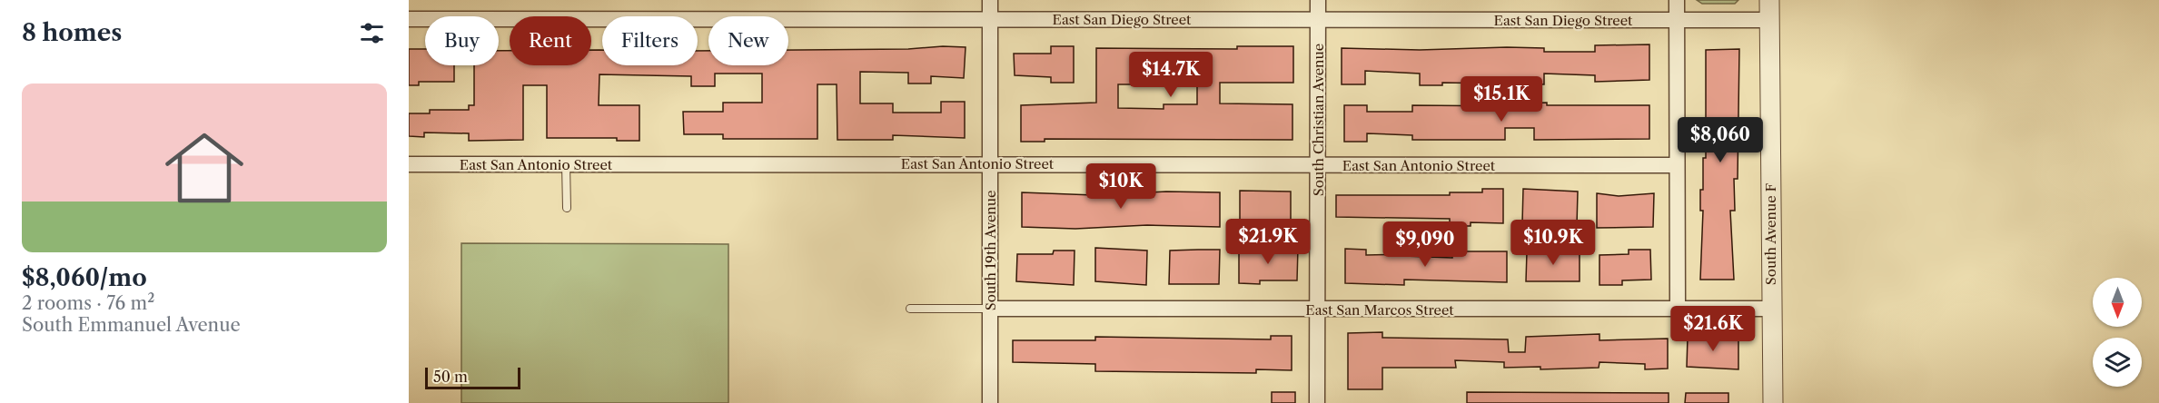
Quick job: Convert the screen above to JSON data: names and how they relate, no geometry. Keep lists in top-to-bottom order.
{
  "streets": {
    "street": [
      "East San Diego Street",
      "South Christian Avenue",
      "East San Antonio Street",
      "South Avenue F",
      "South 19th Avenue",
      "East San Marcos Street"
    ]
  },
  "crossings": [
    ["East San Diego Street", "South Christian Avenue"],
    ["East San Diego Street", "South Avenue F"],
    ["East San Diego Street", "South 19th Avenue"],
    ["South Christian Avenue", "East San Antonio Street"],
    ["South Christian Avenue", "East San Marcos Street"],
    ["East San Antonio Street", "South 19th Avenue"],
    ["South Avenue F", "East San Marcos Street"],
    ["South 19th Avenue", "East San Marcos Street"]
  ],
  "scale_bar": "50 m",
  "north": "bottom",
  "page": {
    "heading": "8 homes",
    "chip": [
      "Buy",
      "Rent",
      "Filters",
      "New"
    ],
    "price": [
      "$14.7K",
      "$15.1K",
      "$8,060",
      "$10K",
      "$21.9K",
      "$10.9K",
      "$9,090",
      "$21.6K"
    ],
    "list": [
      {
        "name": "$8,060/mo",
        "note": "2 rooms · 76 m² · South Emmanuel Avenue"
      }
    ],
    "scale": "50 m"
  }
}
